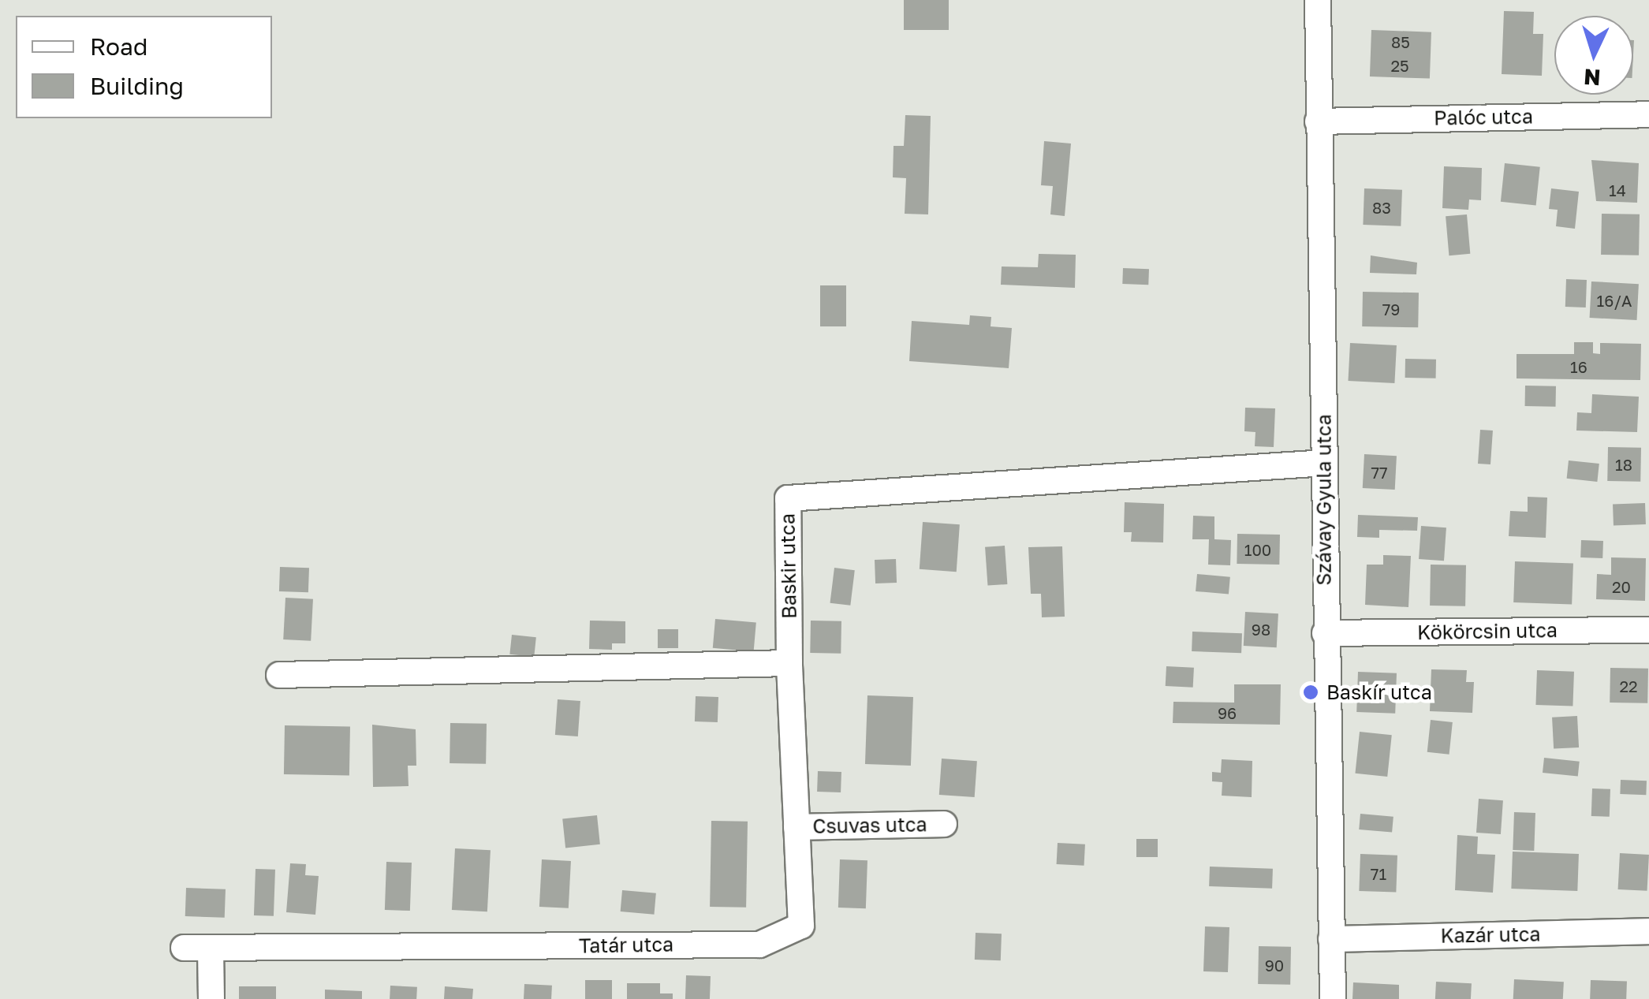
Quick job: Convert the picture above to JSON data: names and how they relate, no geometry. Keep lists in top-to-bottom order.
{
  "streets": {
    "street": [
      "Palóc utca",
      "Szávay Gyula utca",
      "Baskir utca",
      "Kökörcsin utca",
      "Csuvas utca",
      "Kazár utca",
      "Tatár utca"
    ]
  },
  "crossings": [
    ["Palóc utca", "Szávay Gyula utca"],
    ["Szávay Gyula utca", "Baskir utca"],
    ["Szávay Gyula utca", "Kökörcsin utca"],
    ["Szávay Gyula utca", "Kazár utca"],
    ["Baskir utca", "Tatár utca"],
    ["Csuvas utca", "Tatár utca"]
  ],
  "places": ["Baskír utca"],
  "house_numbers": [
    "85",
    "25",
    "14",
    "83",
    "16/A",
    "79",
    "16",
    "18",
    "77",
    "100",
    "20",
    "98",
    "22",
    "96",
    "71",
    "90"
  ],
  "legend": ["Road", "Building"],
  "north": "bottom"
}
